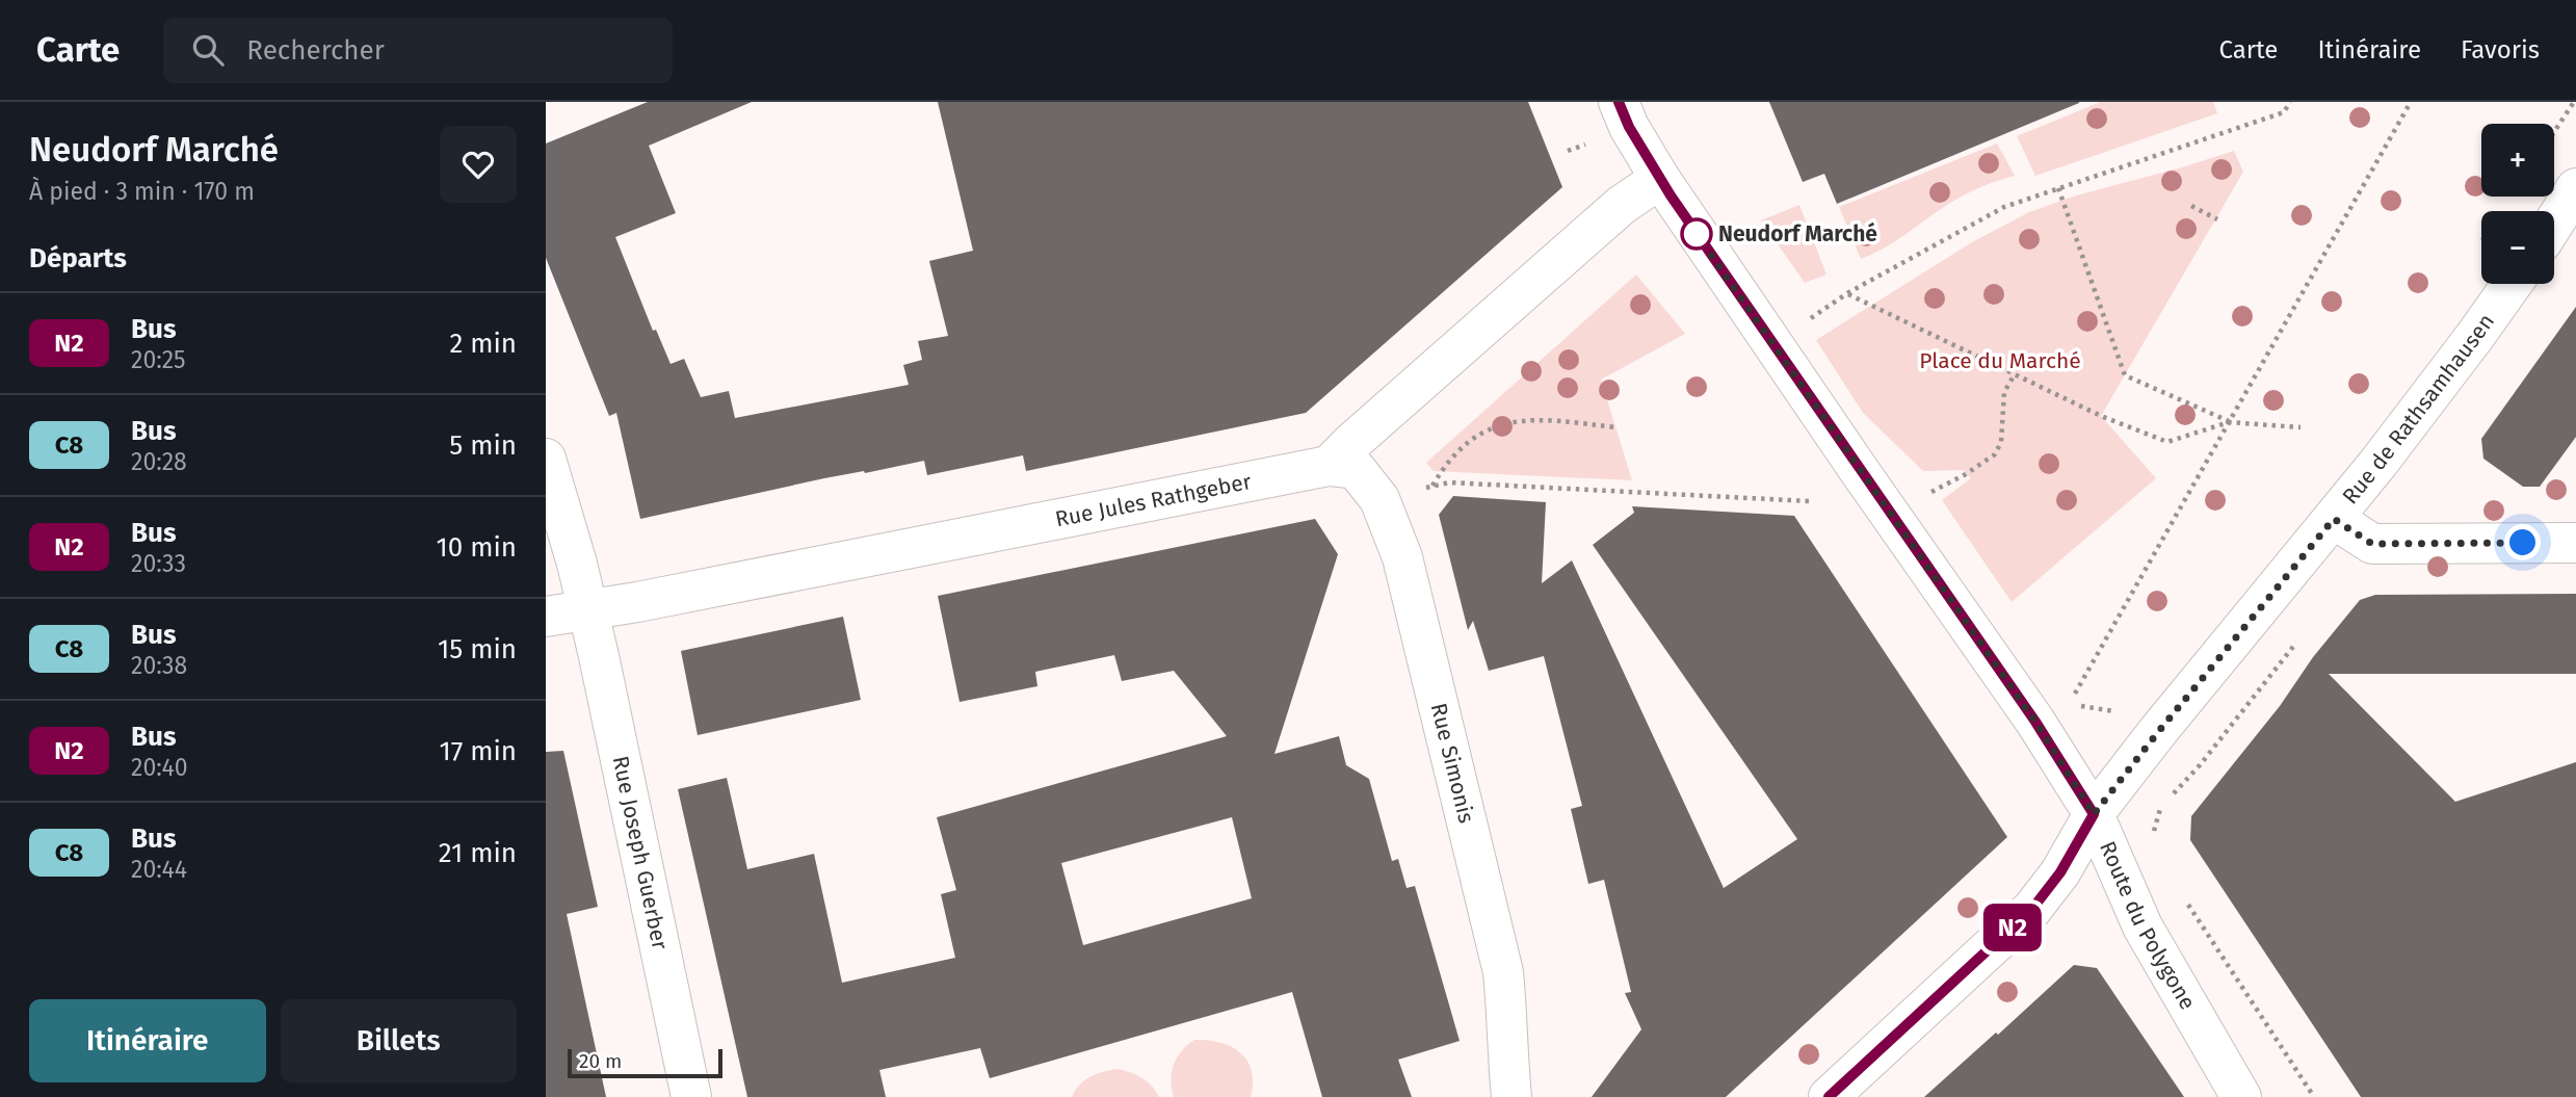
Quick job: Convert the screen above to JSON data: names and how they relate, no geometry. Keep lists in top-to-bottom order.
{
  "streets": {
    "street": [
      "Rue de Rathsamhausen",
      "Rue Jules Rathgeber",
      "Rue Simonis",
      "Rue Joseph Guerber",
      "Route du Polygone"
    ]
  },
  "crossings": [
    ["Rue de Rathsamhausen", "Route du Polygone"],
    ["Rue Jules Rathgeber", "Rue Simonis"],
    ["Rue Jules Rathgeber", "Rue Joseph Guerber"]
  ],
  "parks": ["Place du Marché"],
  "places": ["Neudorf Marché"],
  "lines": ["bus line N2"],
  "scale_bar": "20 m",
  "page": {
    "header": "Carte",
    "search": "Rechercher",
    "nav": ["Carte", "Itinéraire", "Favoris"],
    "heading": [
      ["Neudorf Marché", "À pied · 3 min · 170 m"],
      "Départs"
    ],
    "on_map": "N2",
    "map_buttons": ["+", "−"],
    "list": [
      {
        "mark": "N2",
        "name": "Bus",
        "note": "20:25",
        "value": "2 min"
      },
      {
        "mark": "C8",
        "name": "Bus",
        "note": "20:28",
        "value": "5 min"
      },
      {
        "mark": "N2",
        "name": "Bus",
        "note": "20:33",
        "value": "10 min"
      },
      {
        "mark": "C8",
        "name": "Bus",
        "note": "20:38",
        "value": "15 min"
      },
      {
        "mark": "N2",
        "name": "Bus",
        "note": "20:40",
        "value": "17 min"
      },
      {
        "mark": "C8",
        "name": "Bus",
        "note": "20:44",
        "value": "21 min"
      }
    ],
    "buttons": ["Itinéraire", "Billets"],
    "scale": "20 m"
  }
}
